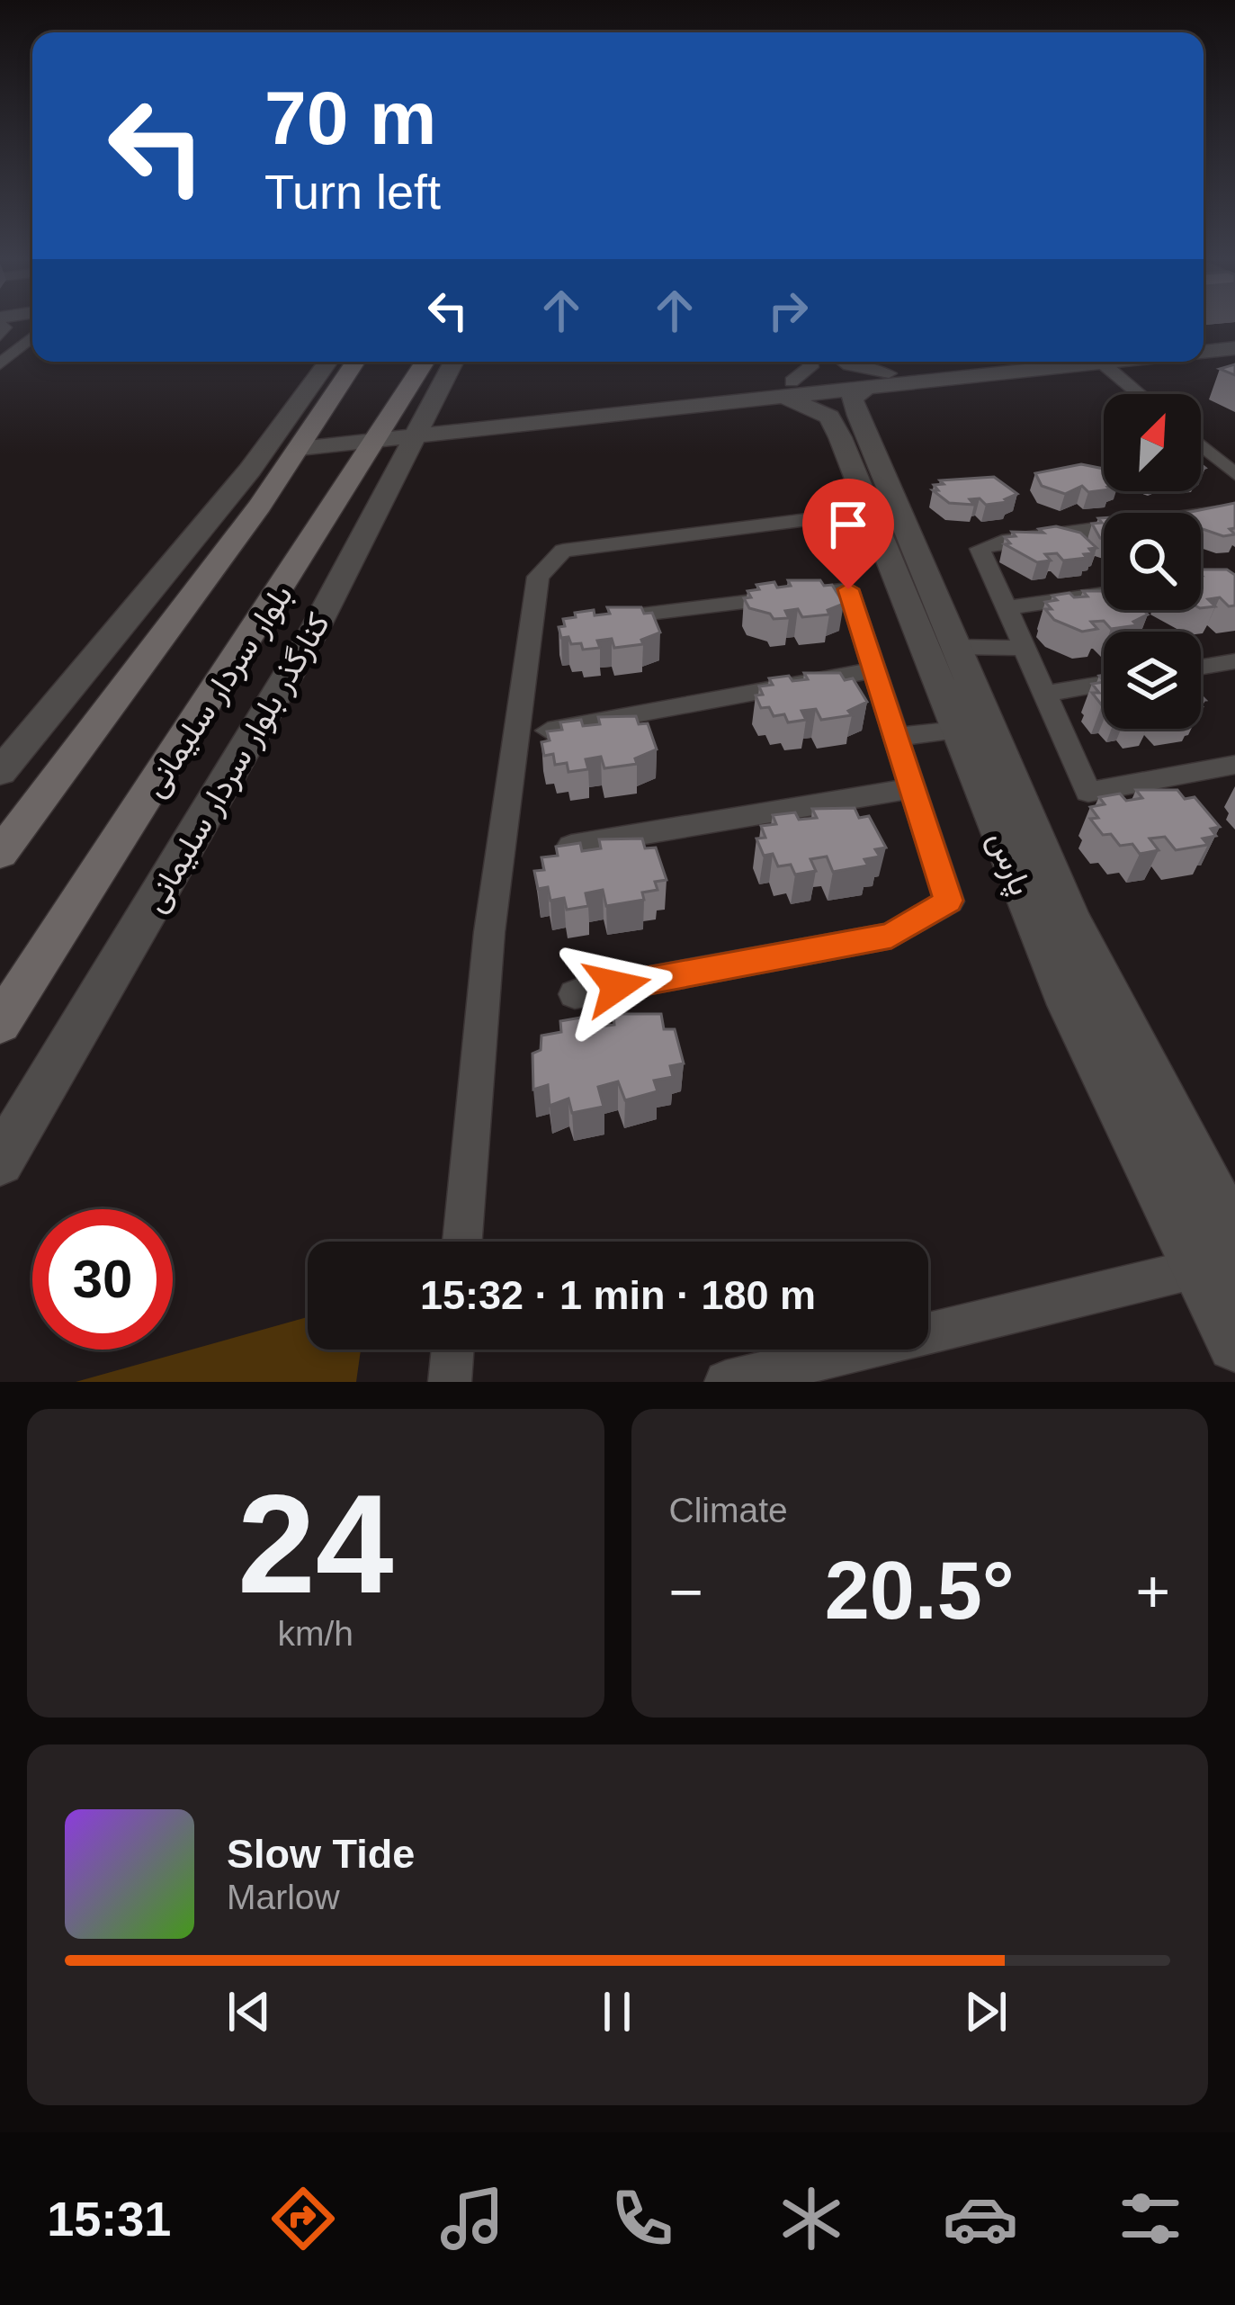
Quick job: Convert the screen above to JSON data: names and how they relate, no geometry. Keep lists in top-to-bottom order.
{
  "streets": {
    "main road": ["بلوار سردار سلیمانی"],
    "street": ["کنارگذر بلوار سردار سلیمانی", "پارس"]
  },
  "crossings": [
    ["بلوار سردار سلیمانی", "کنارگذر بلوار سردار سلیمانی"]
  ],
  "north": "top right",
  "page": {
    "turn": ["70 m", "Turn left"],
    "limit": "30",
    "trip": "15:32 · 1 min · 180 m",
    "tile": [
      ["24", "km/h"],
      "Climate"
    ],
    "heat": ["−", "20.5°", "+"],
    "song": ["Slow Tide", "Marlow"],
    "tabs": "15:31"
  }
}
